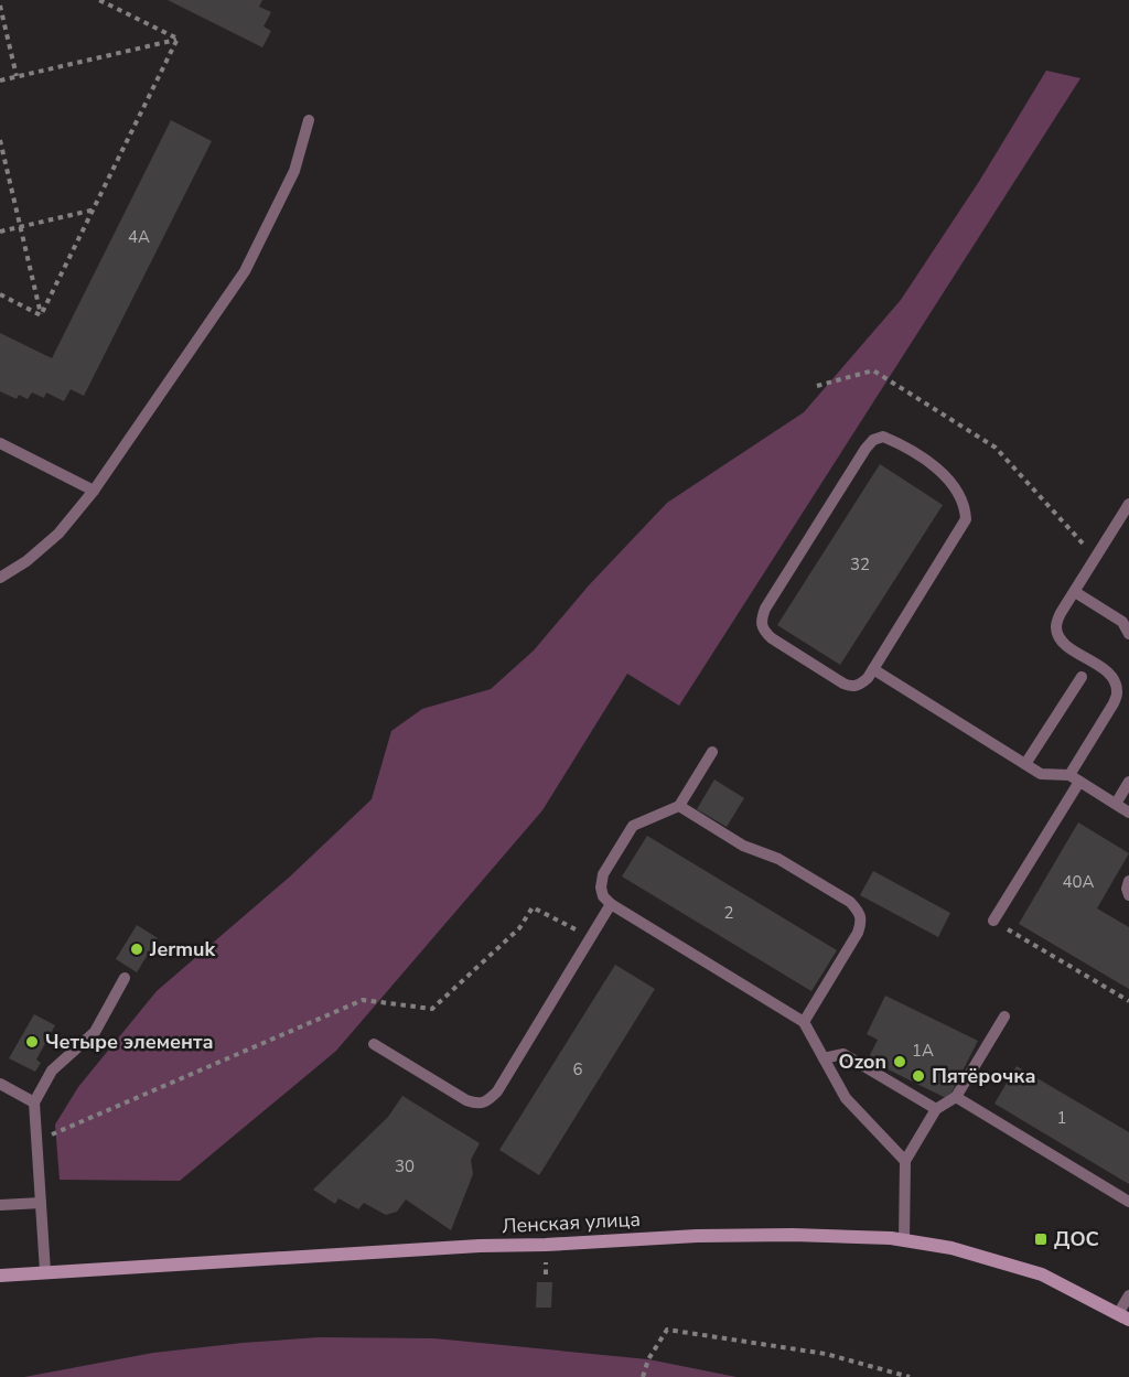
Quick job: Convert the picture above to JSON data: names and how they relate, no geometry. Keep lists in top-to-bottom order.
{
  "streets": {
    "street": ["Ленская улица"]
  },
  "places": {
    "other": [
      "Jermuk",
      "Четыре элемента",
      "Ozon",
      "Пятёрочка"
    ],
    "transit": ["ДОС"]
  },
  "house_numbers": [
    "4А",
    "32",
    "40А",
    "2",
    "1А",
    "6",
    "1",
    "30"
  ]
}
